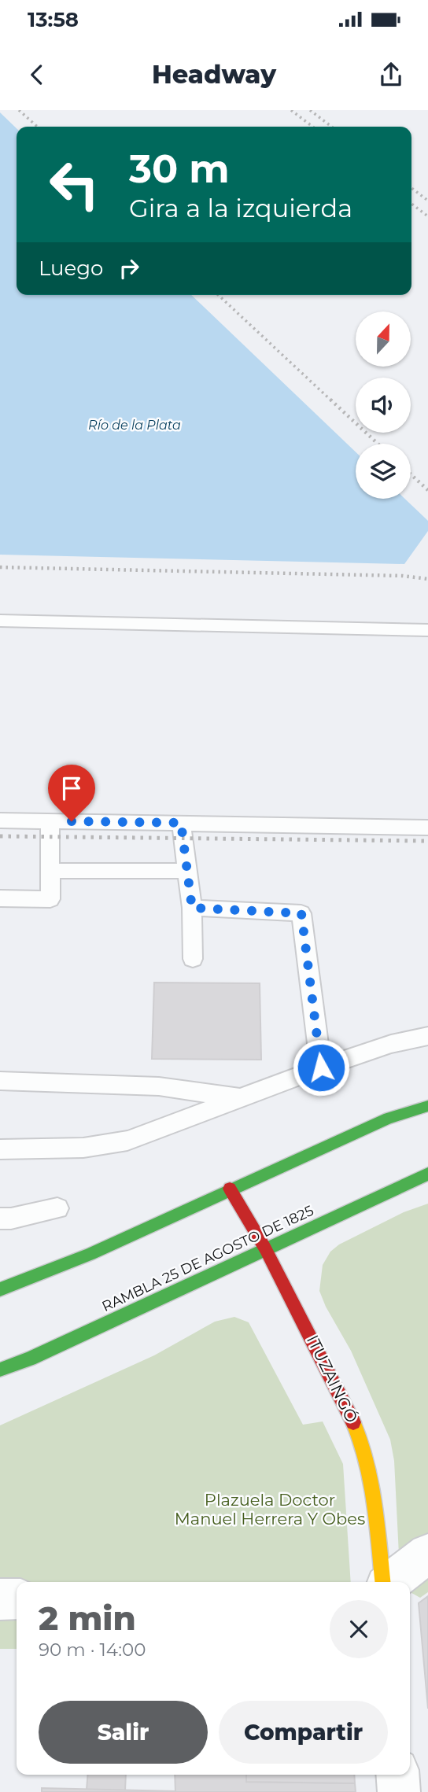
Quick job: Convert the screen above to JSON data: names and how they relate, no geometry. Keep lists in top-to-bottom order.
{
  "streets": {
    "main road": ["RAMBLA 25 DE AGOSTO DE 1825", "ITUZAINGÓ"]
  },
  "crossings": [
    ["RAMBLA 25 DE AGOSTO DE 1825", "ITUZAINGÓ"]
  ],
  "water": ["Río de la Plata"],
  "parks": ["Plazuela Doctor Manuel Herrera Y Obes"],
  "north": "top",
  "page": {
    "status": "13:58",
    "header": "Headway",
    "turn": ["30 m", "Gira a la izquierda"],
    "then": "Luego",
    "heading": ["2 min", "90 m · 14:00"],
    "buttons": ["Salir", "Compartir"]
  }
}
